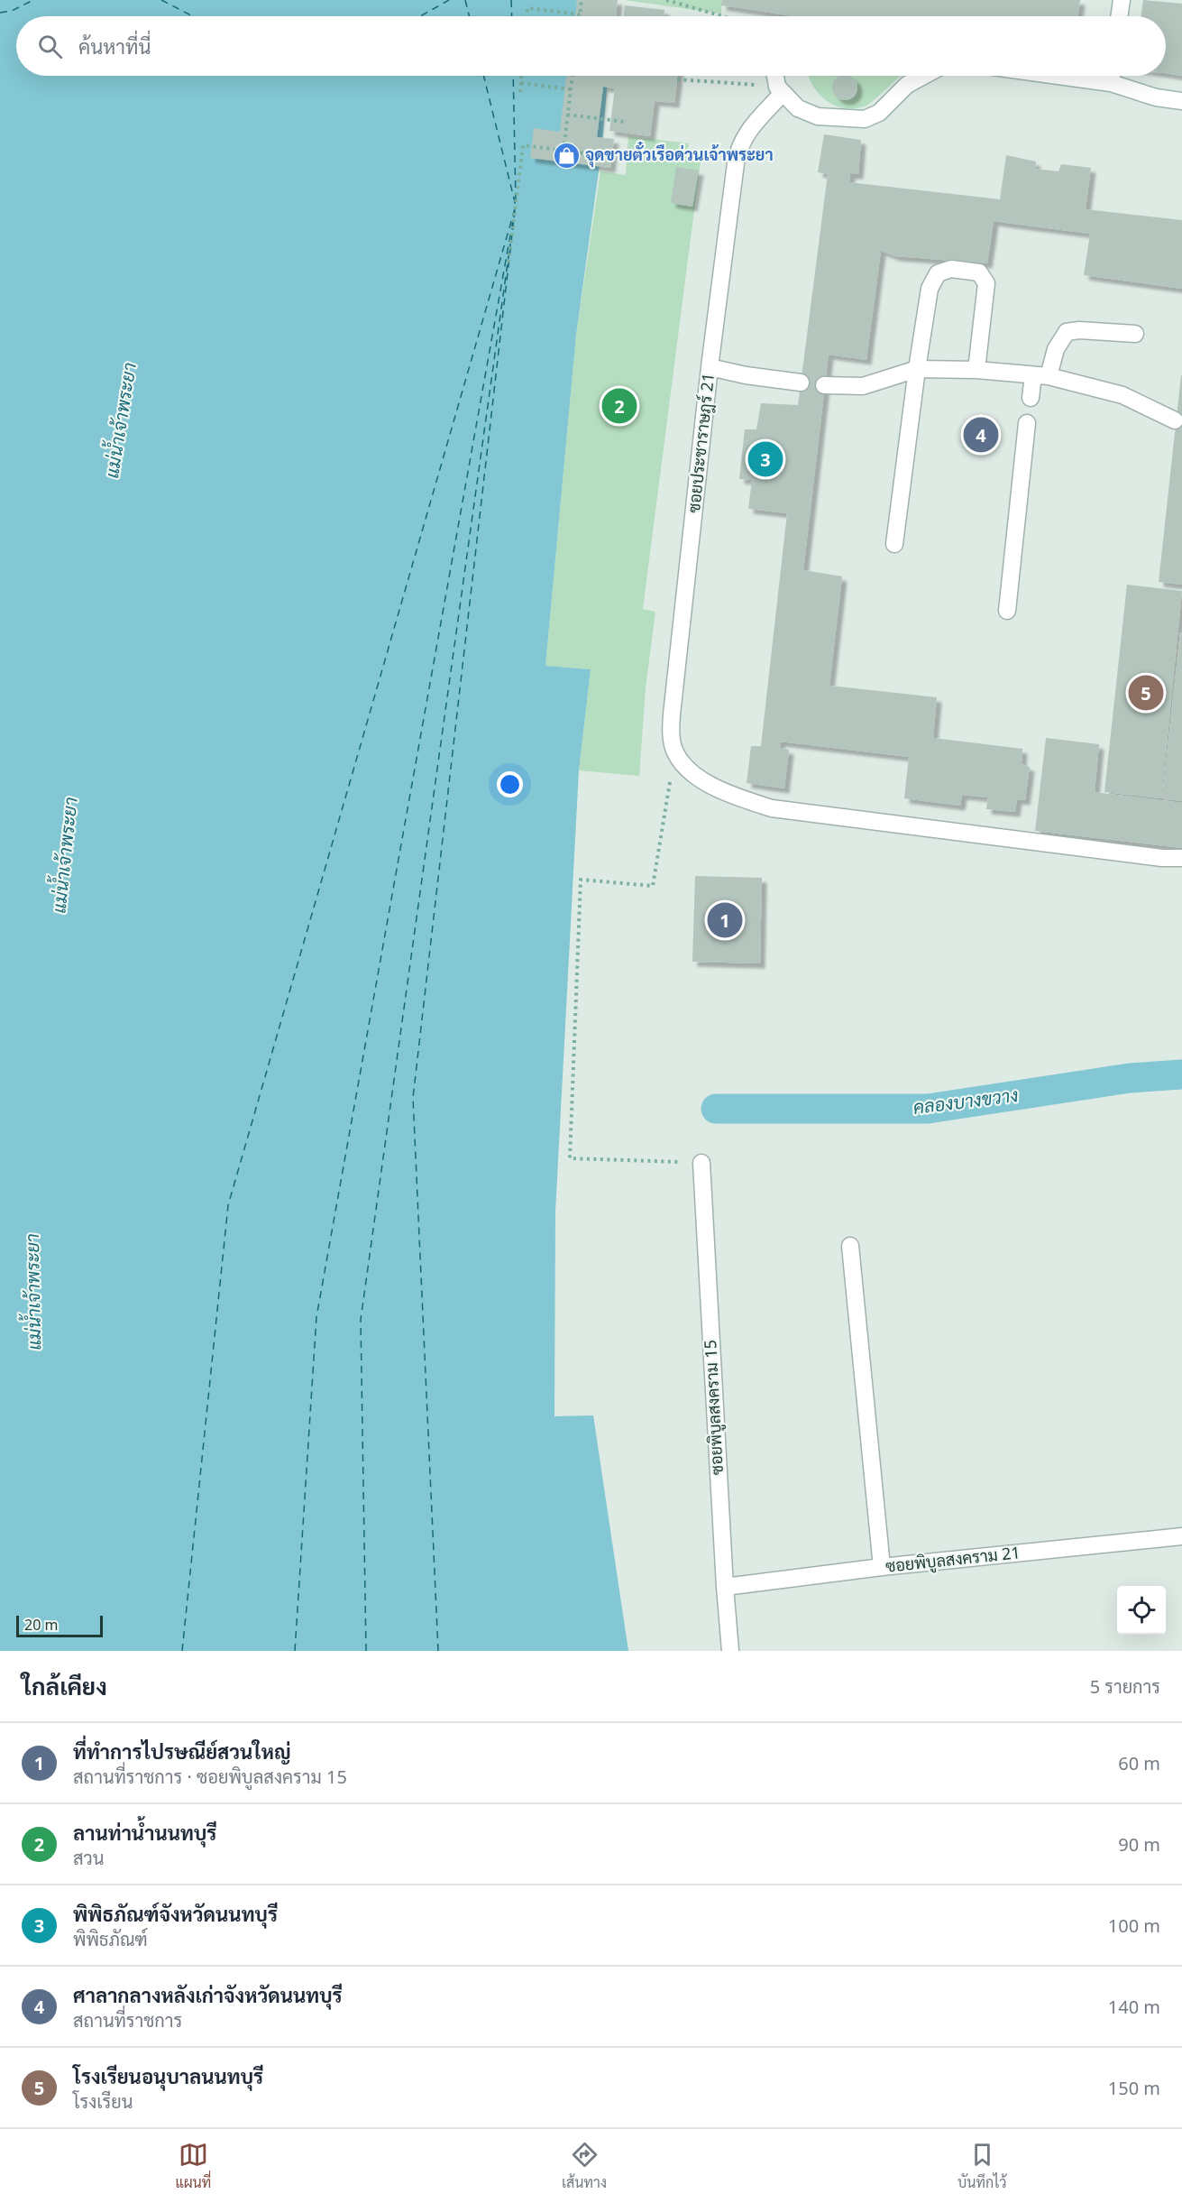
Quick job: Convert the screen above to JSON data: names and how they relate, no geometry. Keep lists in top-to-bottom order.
{
  "streets": {
    "street": ["ซอยประชาราษฎร์ 21", "ซอยพิบูลสงคราม 15", "ซอยพิบูลสงคราม 21"]
  },
  "crossings": [
    ["ซอยพิบูลสงคราม 15", "ซอยพิบูลสงคราม 21"]
  ],
  "water": ["แม่น้ำเจ้าพระยา", "คลองบางขวาง"],
  "places": {
    "shop": ["จุดขายตั๋วเรือด่วนเจ้าพระยา"]
  },
  "scale_bar": "20 m",
  "page": {
    "search": "ค้นหาที่นี่",
    "pins": [
      "2",
      "4",
      "3",
      "5",
      "1"
    ],
    "scale": "20 m",
    "heading": ["ใกล้เคียง", "5 รายการ"],
    "list": [
      {
        "mark": "1",
        "name": "ที่ทำการไปรษณีย์สวนใหญ่",
        "note": "สถานที่ราชการ · ซอยพิบูลสงคราม 15",
        "value": "60 m"
      },
      {
        "mark": "2",
        "name": "ลานท่าน้ำนนทบุรี",
        "note": "สวน",
        "value": "90 m"
      },
      {
        "mark": "3",
        "name": "พิพิธภัณฑ์จังหวัดนนทบุรี",
        "note": "พิพิธภัณฑ์",
        "value": "100 m"
      },
      {
        "mark": "4",
        "name": "ศาลากลางหลังเก่าจังหวัดนนทบุรี",
        "note": "สถานที่ราชการ",
        "value": "140 m"
      },
      {
        "mark": "5",
        "name": "โรงเรียนอนุบาลนนทบุรี",
        "note": "โรงเรียน",
        "value": "150 m"
      }
    ],
    "nav": ["แผนที่", "เส้นทาง", "บันทึกไว้"]
  }
}
